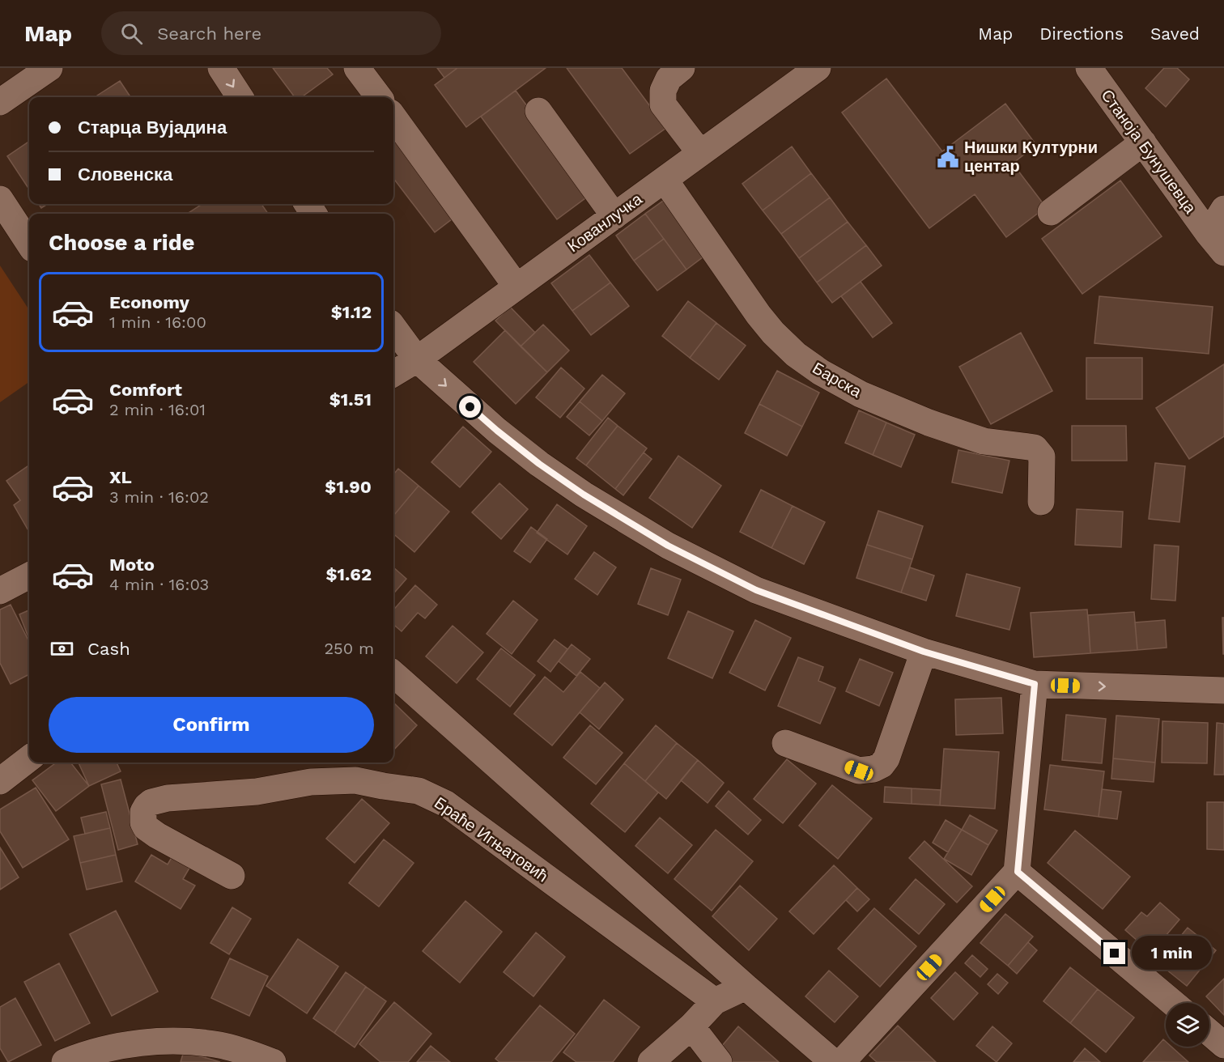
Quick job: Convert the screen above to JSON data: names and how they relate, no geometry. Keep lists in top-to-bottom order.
{
  "streets": {
    "street": [
      "Станоја Бунушевца",
      "Кованлучка",
      "Барска",
      "Браће Игњатовић"
    ]
  },
  "crossings": [
    ["Кованлучка", "Барска"]
  ],
  "places": {
    "public building": ["Нишки Културни центар"]
  },
  "page": {
    "header": "Map",
    "search": "Search here",
    "nav": ["Map", "Directions", "Saved"],
    "banner": ["Старца Вујадина", "Словенска"],
    "heading": "Choose a ride",
    "list": [
      {
        "name": "Economy",
        "note": "1 min · 16:00",
        "value": "$1.12"
      },
      {
        "name": "Comfort",
        "note": "2 min · 16:01",
        "value": "$1.51"
      },
      {
        "name": "XL",
        "note": "3 min · 16:02",
        "value": "$1.90"
      },
      {
        "name": "Moto",
        "note": "4 min · 16:03",
        "value": "$1.62"
      }
    ],
    "pay": ["Cash", "250 m"],
    "buttons": "Confirm",
    "bubble": "1 min"
  }
}
